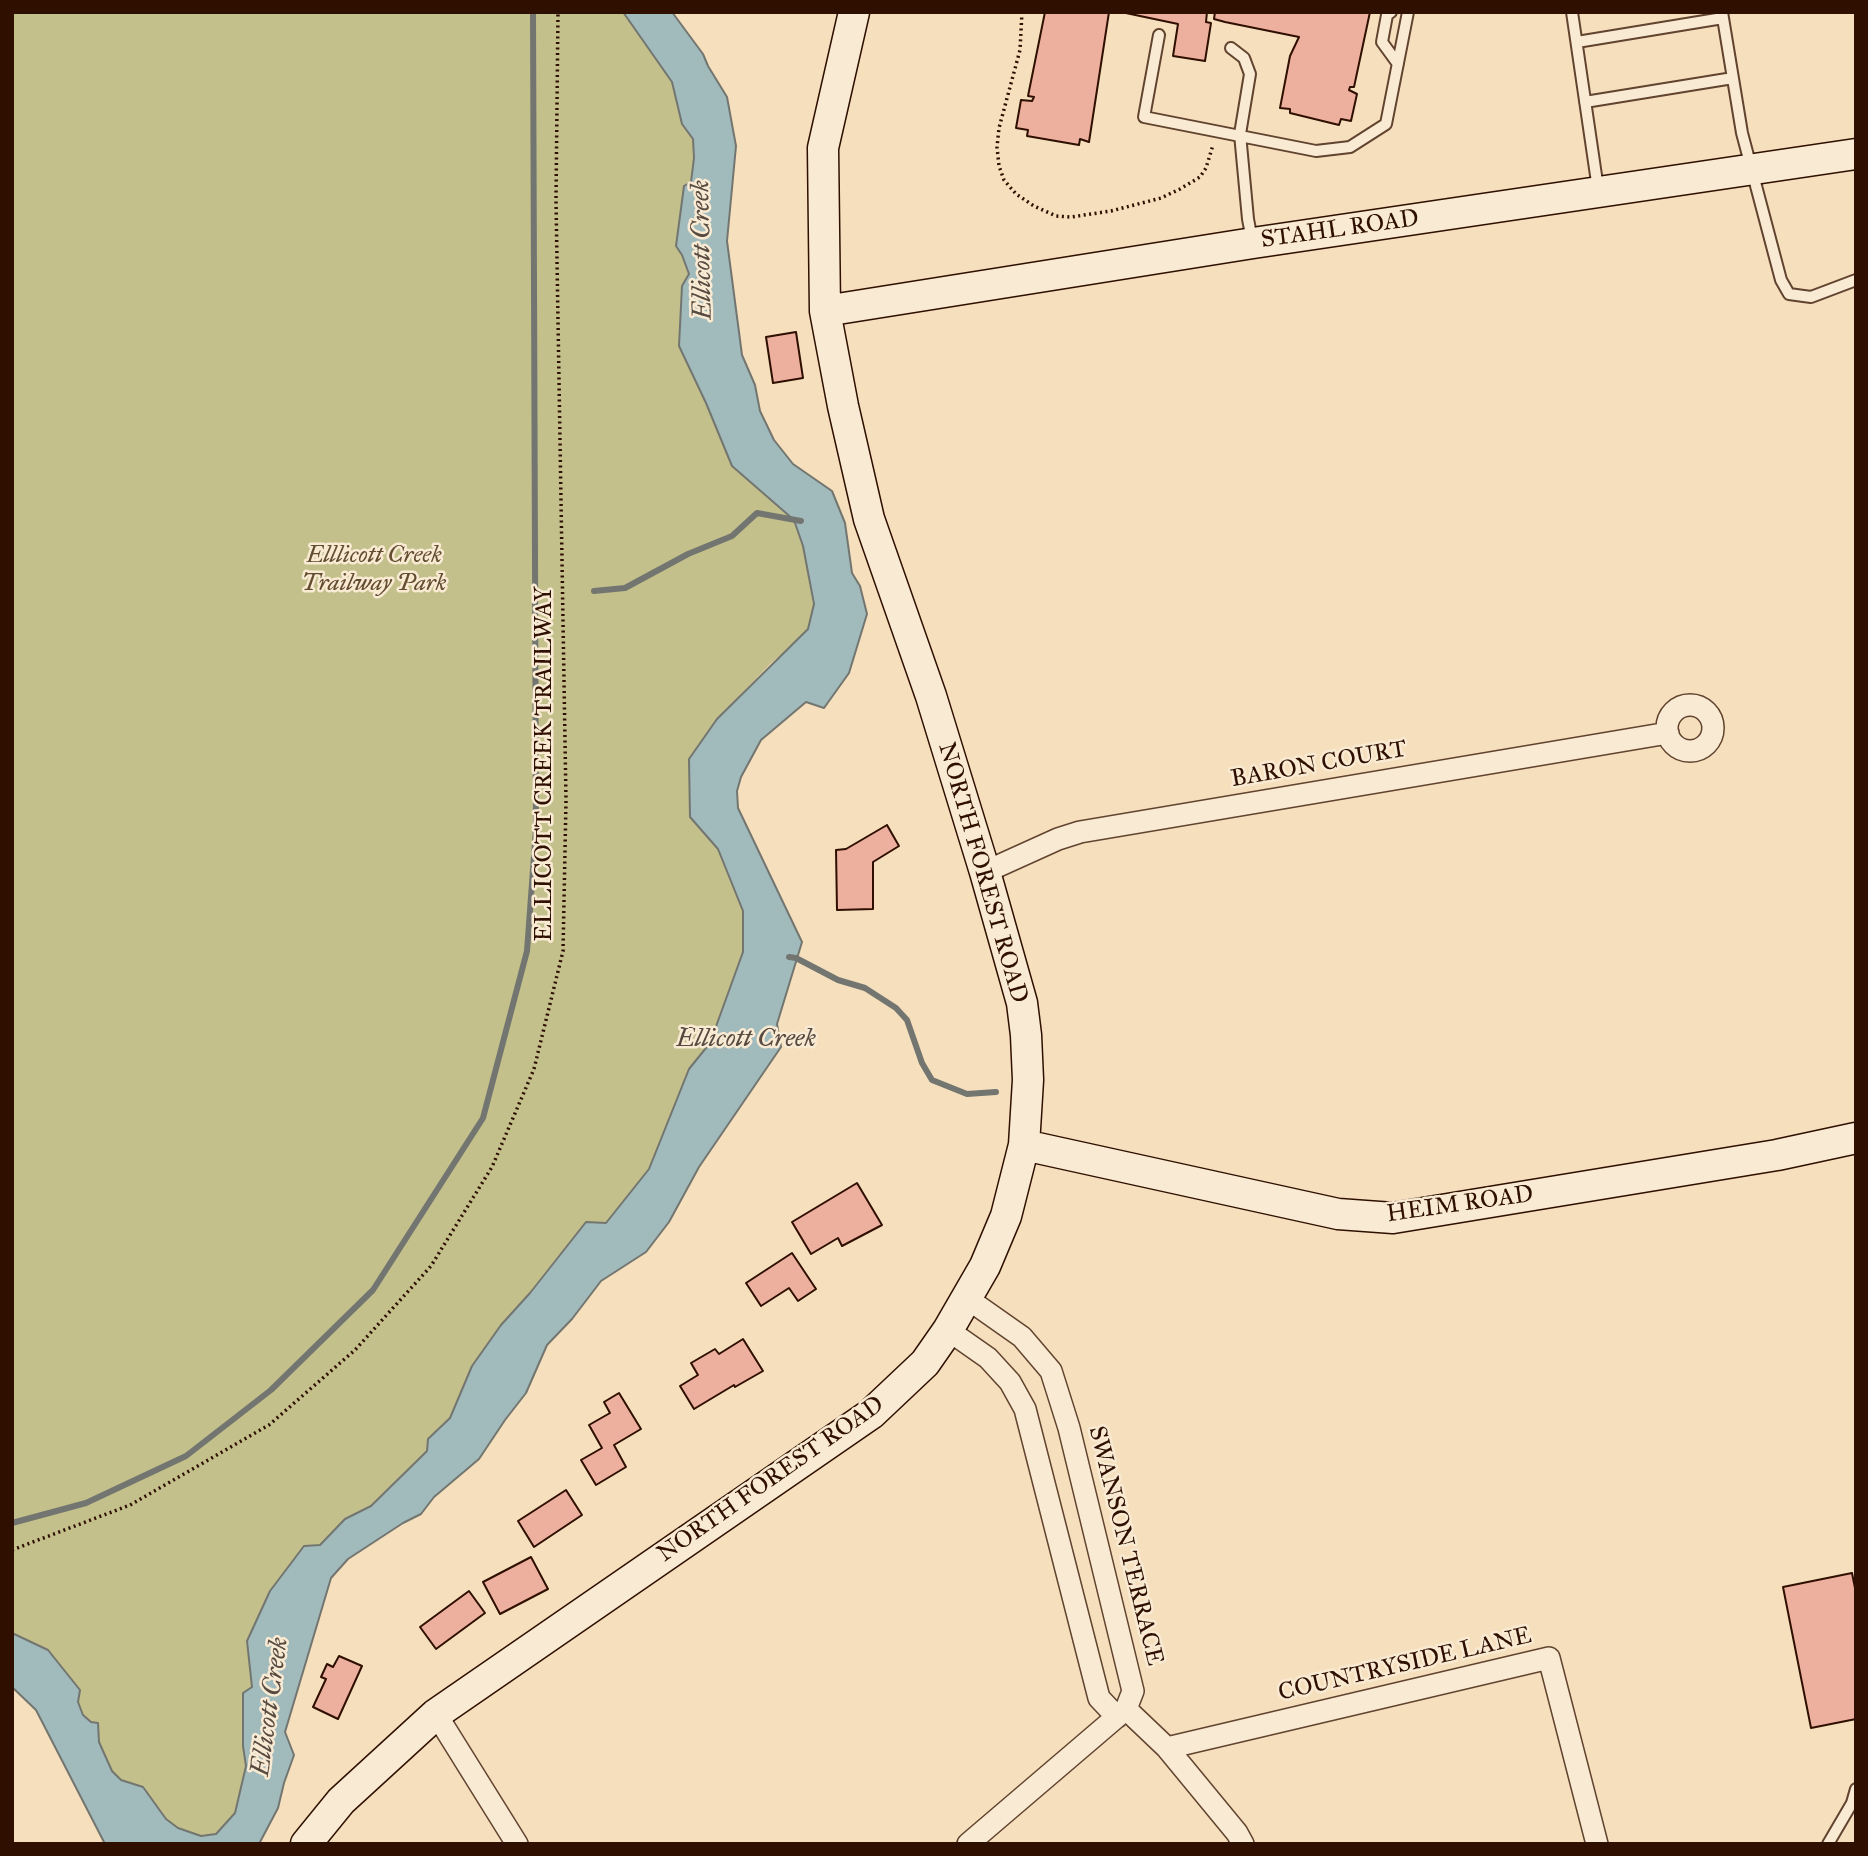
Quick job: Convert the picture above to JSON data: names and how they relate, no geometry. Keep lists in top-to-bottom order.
{
  "streets": {
    "street": [
      "STAHL ROAD",
      "BARON COURT",
      "NORTH FOREST ROAD",
      "HEIM ROAD",
      "SWANSON TERRACE",
      "COUNTRYSIDE LANE"
    ],
    "path": ["ELLICOTT CREEK TRAILWAY"]
  },
  "crossings": [
    ["STAHL ROAD", "NORTH FOREST ROAD"],
    ["BARON COURT", "NORTH FOREST ROAD"],
    ["NORTH FOREST ROAD", "HEIM ROAD"],
    ["NORTH FOREST ROAD", "SWANSON TERRACE"]
  ],
  "water": ["Ellicott Creek"],
  "parks": ["Elllicott Creek Trailway Park"]
}
